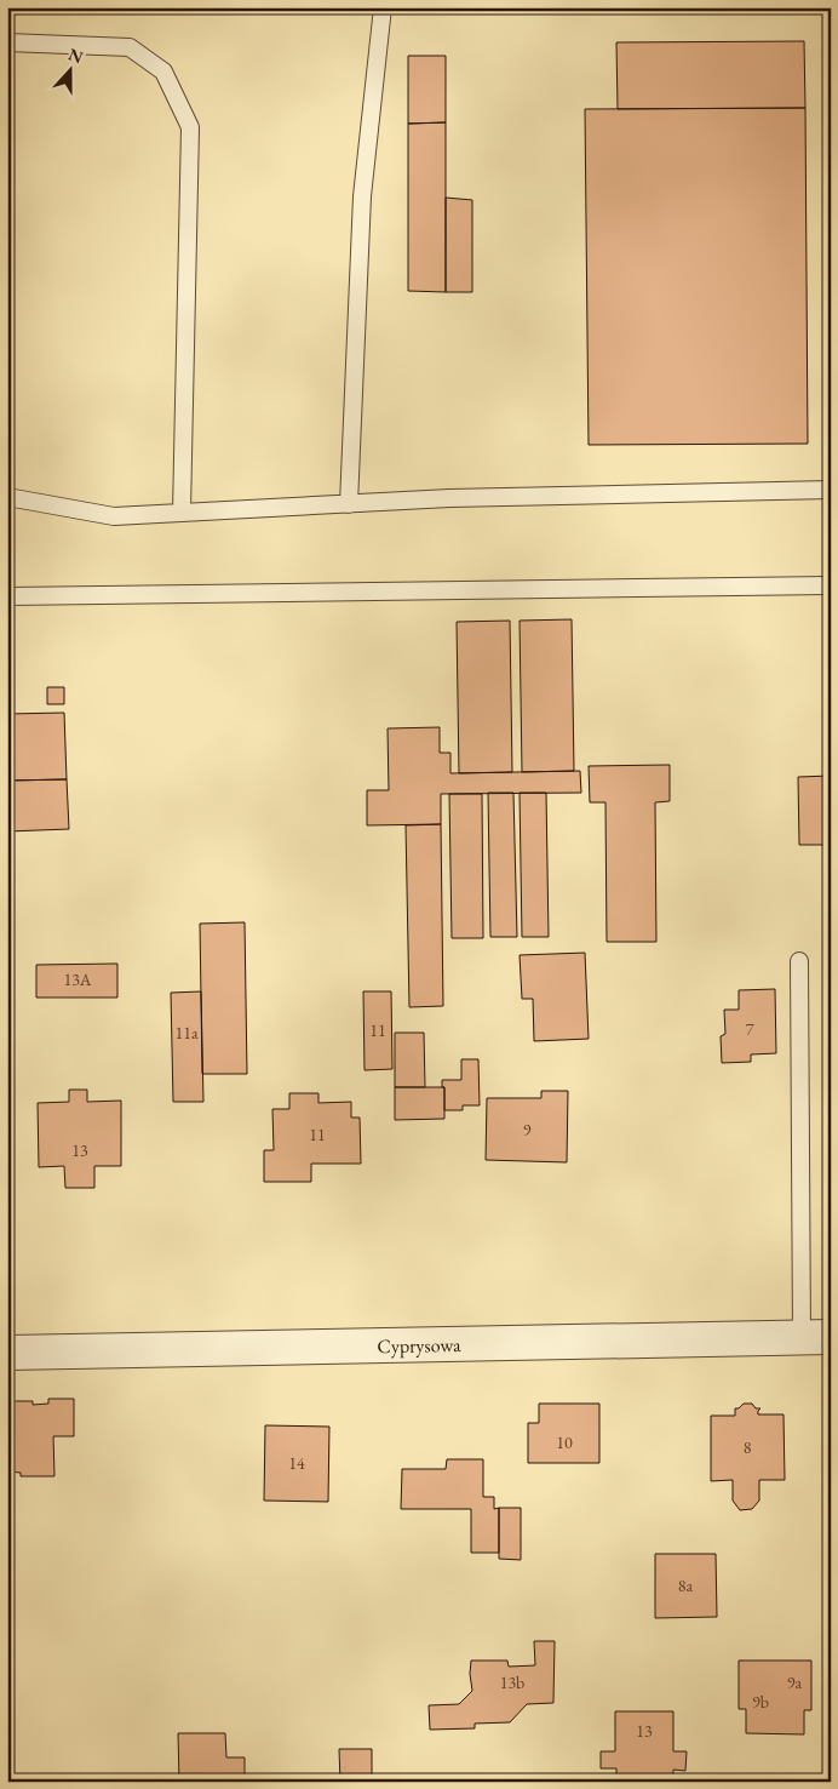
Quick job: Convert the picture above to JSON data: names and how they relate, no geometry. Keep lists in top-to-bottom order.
{
  "streets": {
    "street": ["Cyprysowa"]
  },
  "house_numbers": [
    "13A",
    "7",
    "11",
    "11a",
    "9",
    "11",
    "13",
    "10",
    "8",
    "14",
    "8a",
    "13b",
    "9a",
    "9b",
    "13"
  ],
  "north": "top"
}
